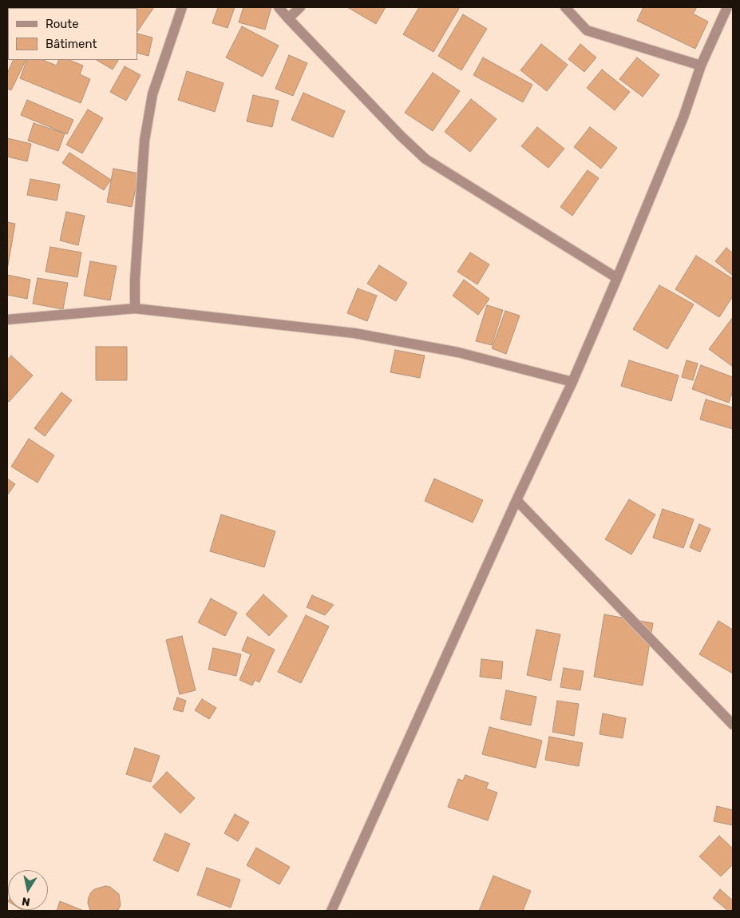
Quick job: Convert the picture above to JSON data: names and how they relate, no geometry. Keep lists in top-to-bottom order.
{
  "legend": ["Route", "Bâtiment"],
  "north": "bottom"
}
